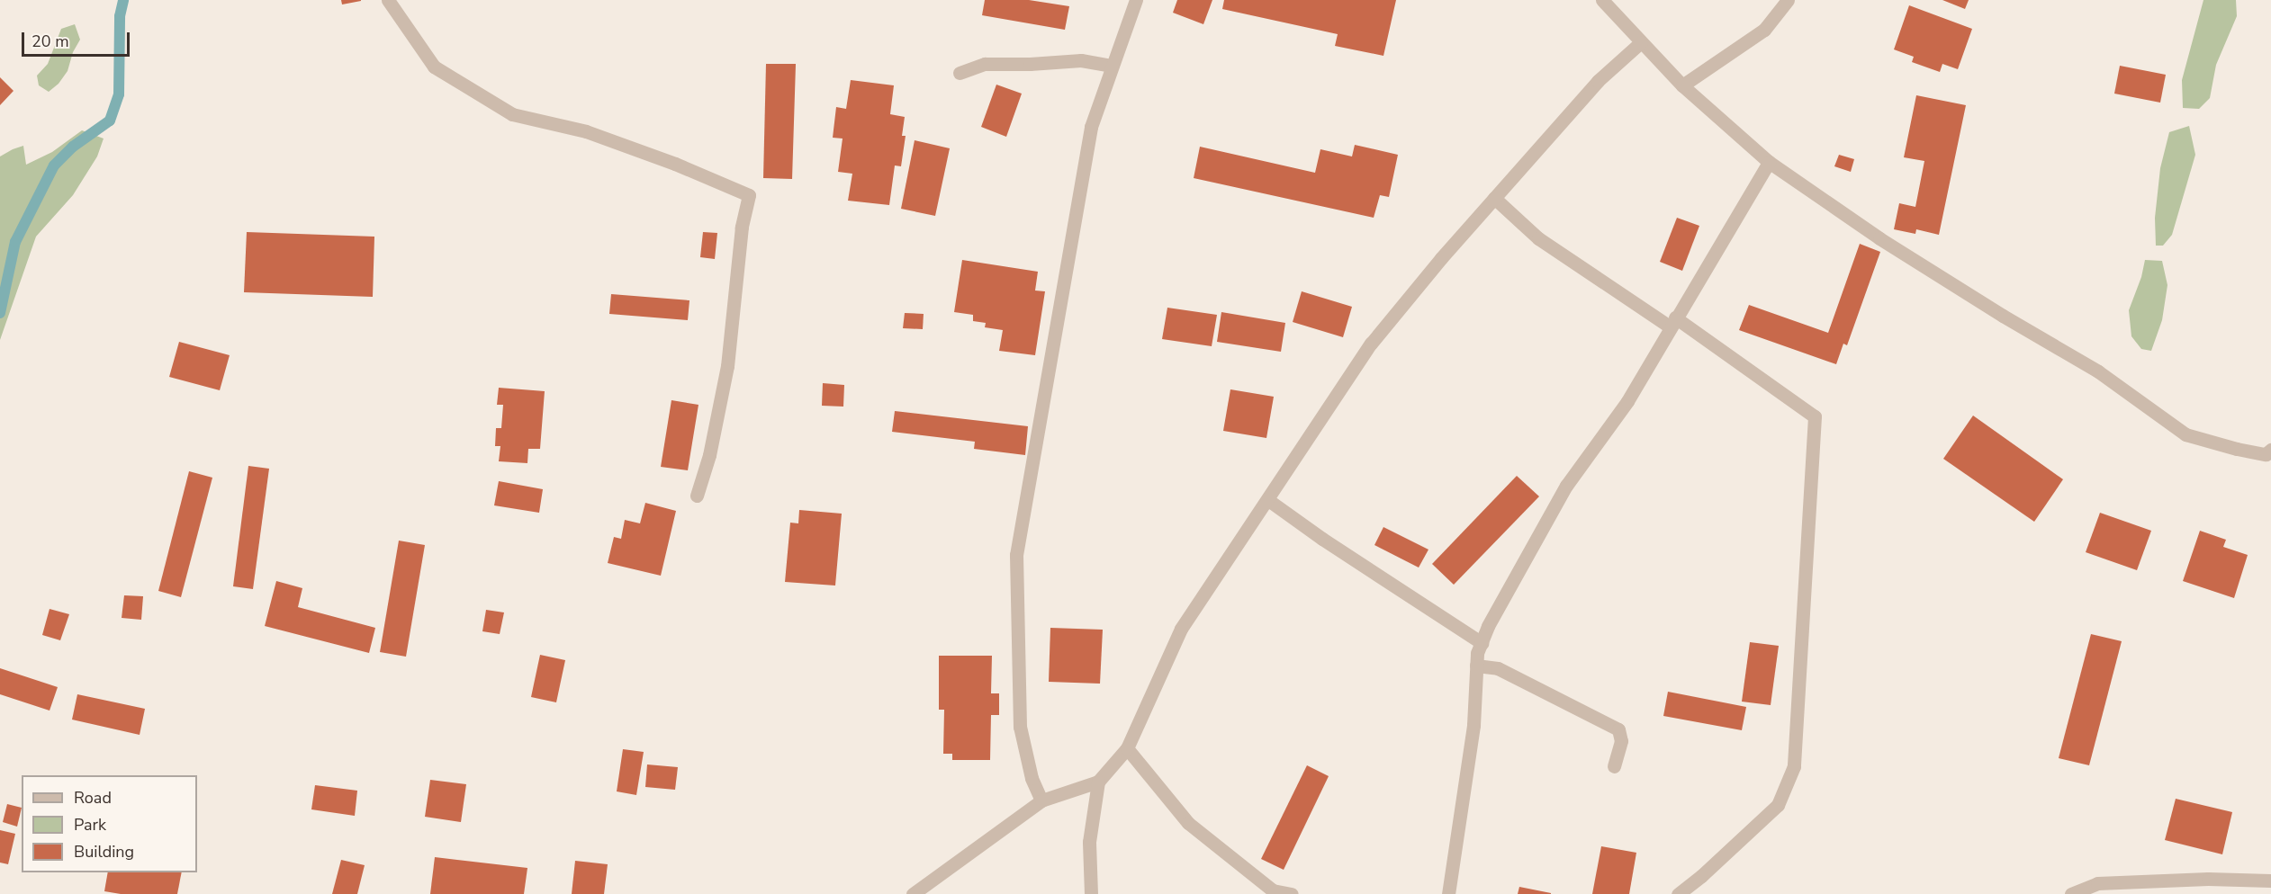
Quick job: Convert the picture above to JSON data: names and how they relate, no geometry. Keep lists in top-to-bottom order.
{
  "legend": ["Road", "Park", "Building"],
  "scale_bar": "20 m"
}
